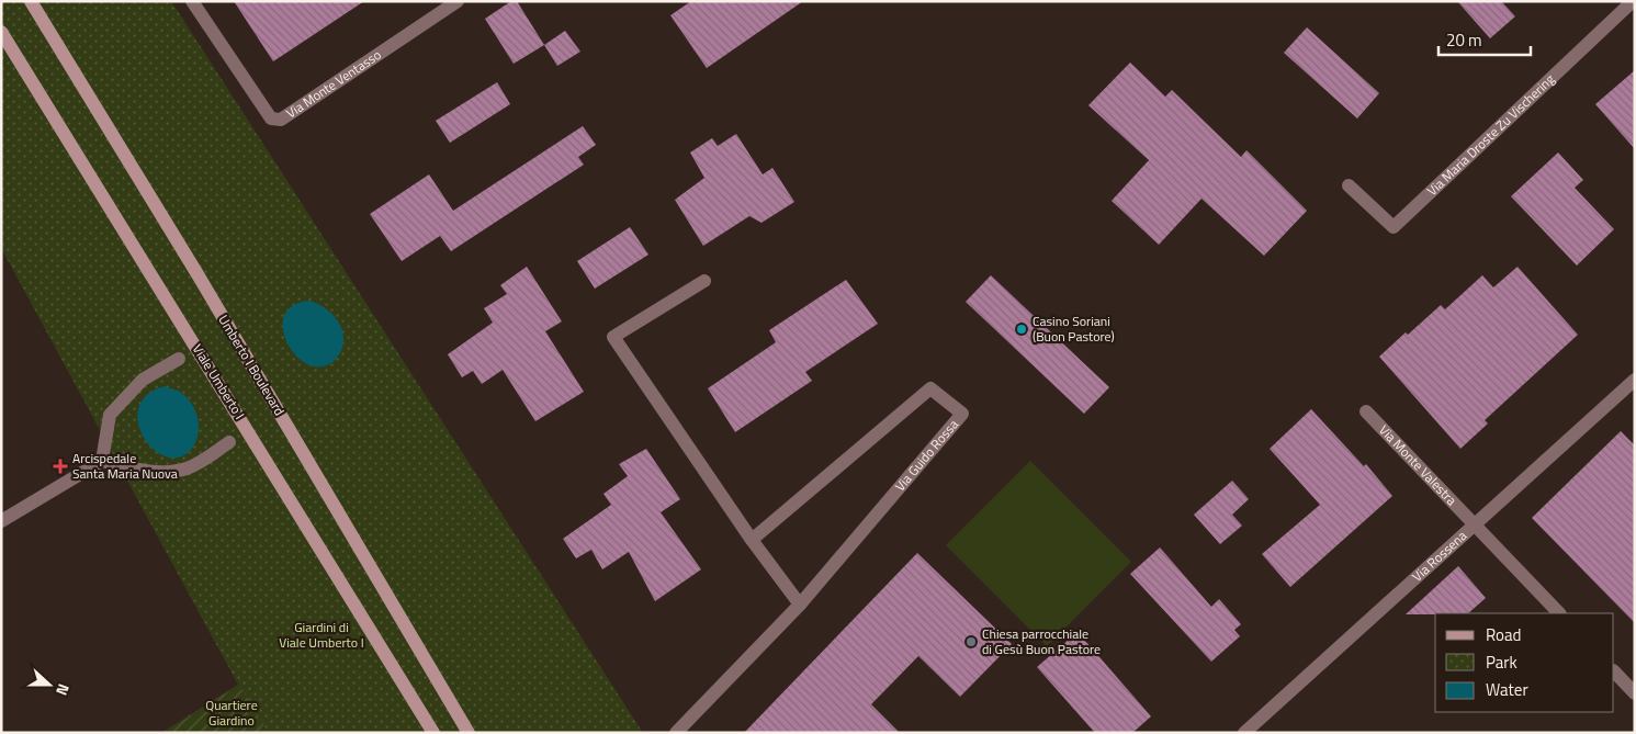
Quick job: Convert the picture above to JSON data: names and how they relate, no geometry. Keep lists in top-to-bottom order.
{
  "streets": {
    "main road": ["Umberto I Boulevard", "Viale Umberto I"],
    "street": [
      "Via Monte Ventasso",
      "Via Maria Droste Zu Vischering",
      "Via Guido Rossa",
      "Via Monte Valestra",
      "Via Rossena"
    ]
  },
  "crossings": [
    ["Via Monte Valestra", "Via Rossena"]
  ],
  "parks": ["Giardini di Viale Umberto I", "Quartiere Giardino"],
  "places": {
    "other": ["Casino Soriani (Buon Pastore)", "Chiesa parrocchiale di Gesù Buon Pastore"],
    "health": ["Arcispedale Santa Maria Nuova"]
  },
  "legend": ["Road", "Park", "Water"],
  "scale_bar": "20 m",
  "north": "right"
}
